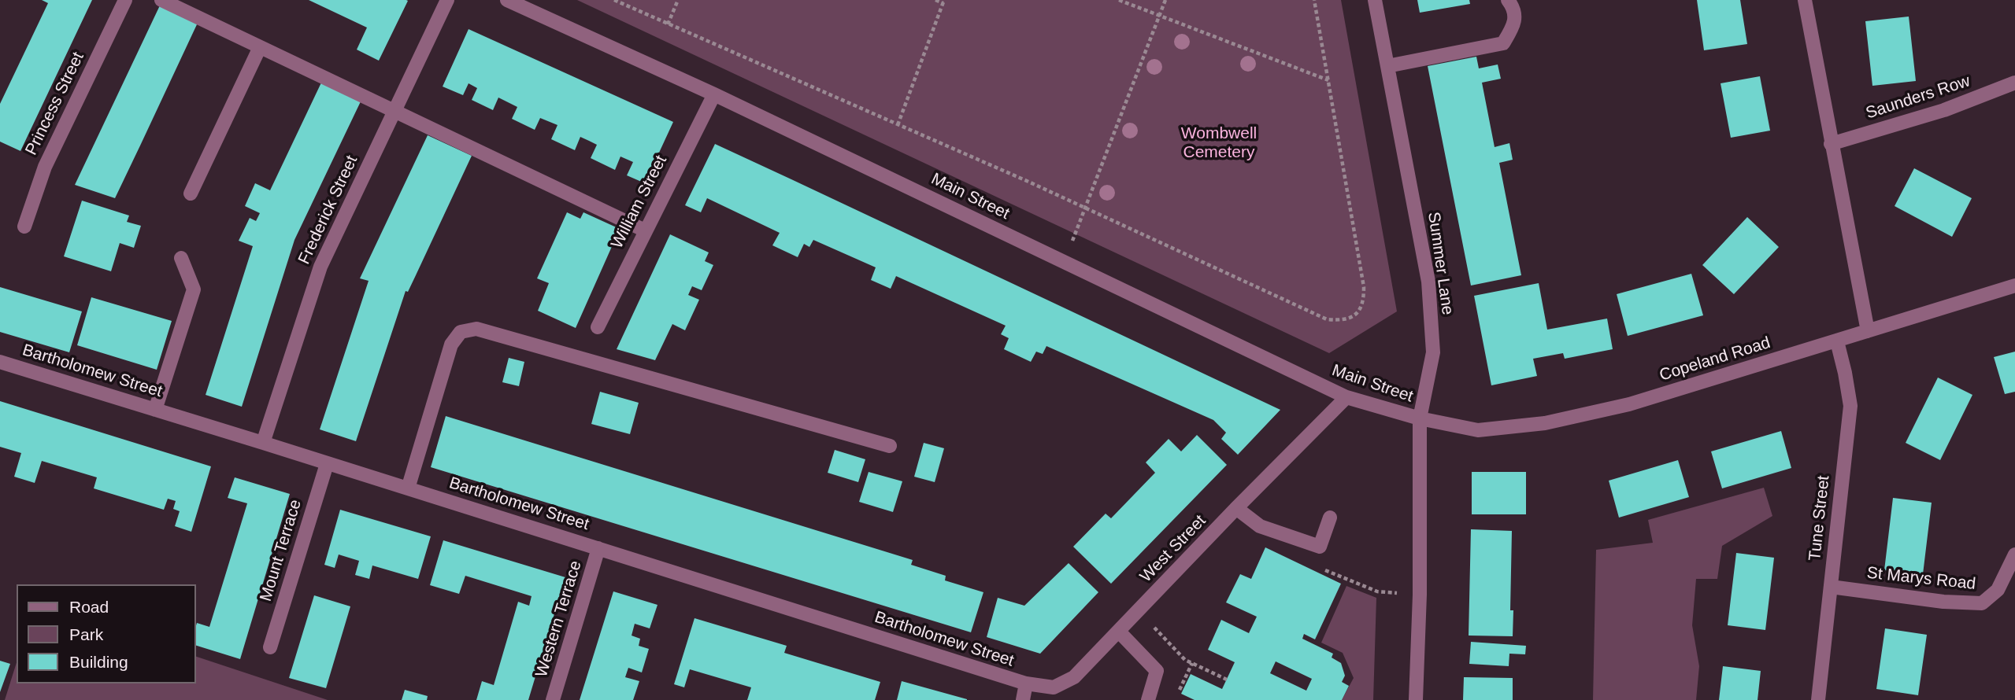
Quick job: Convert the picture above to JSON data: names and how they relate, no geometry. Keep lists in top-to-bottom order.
{
  "streets": {
    "street": [
      "Saunders Row",
      "Princess Street",
      "Main Street",
      "William Street",
      "Frederick Street",
      "Summer Lane",
      "Copeland Road",
      "Bartholomew Street",
      "Tune Street",
      "West Street",
      "Mount Terrace",
      "St Marys Road",
      "Western Terrace"
    ]
  },
  "crossings": [
    ["Main Street", "William Street"],
    ["Main Street", "Summer Lane"],
    ["Main Street", "Copeland Road"],
    ["Main Street", "West Street"],
    ["Frederick Street", "Bartholomew Street"],
    ["Summer Lane", "Copeland Road"],
    ["Copeland Road", "Tune Street"],
    ["Bartholomew Street", "West Street"],
    ["Bartholomew Street", "Mount Terrace"],
    ["Bartholomew Street", "Western Terrace"],
    ["Tune Street", "St Marys Road"]
  ],
  "parks": ["Wombwell Cemetery"],
  "legend": ["Road", "Park", "Building"]
}
